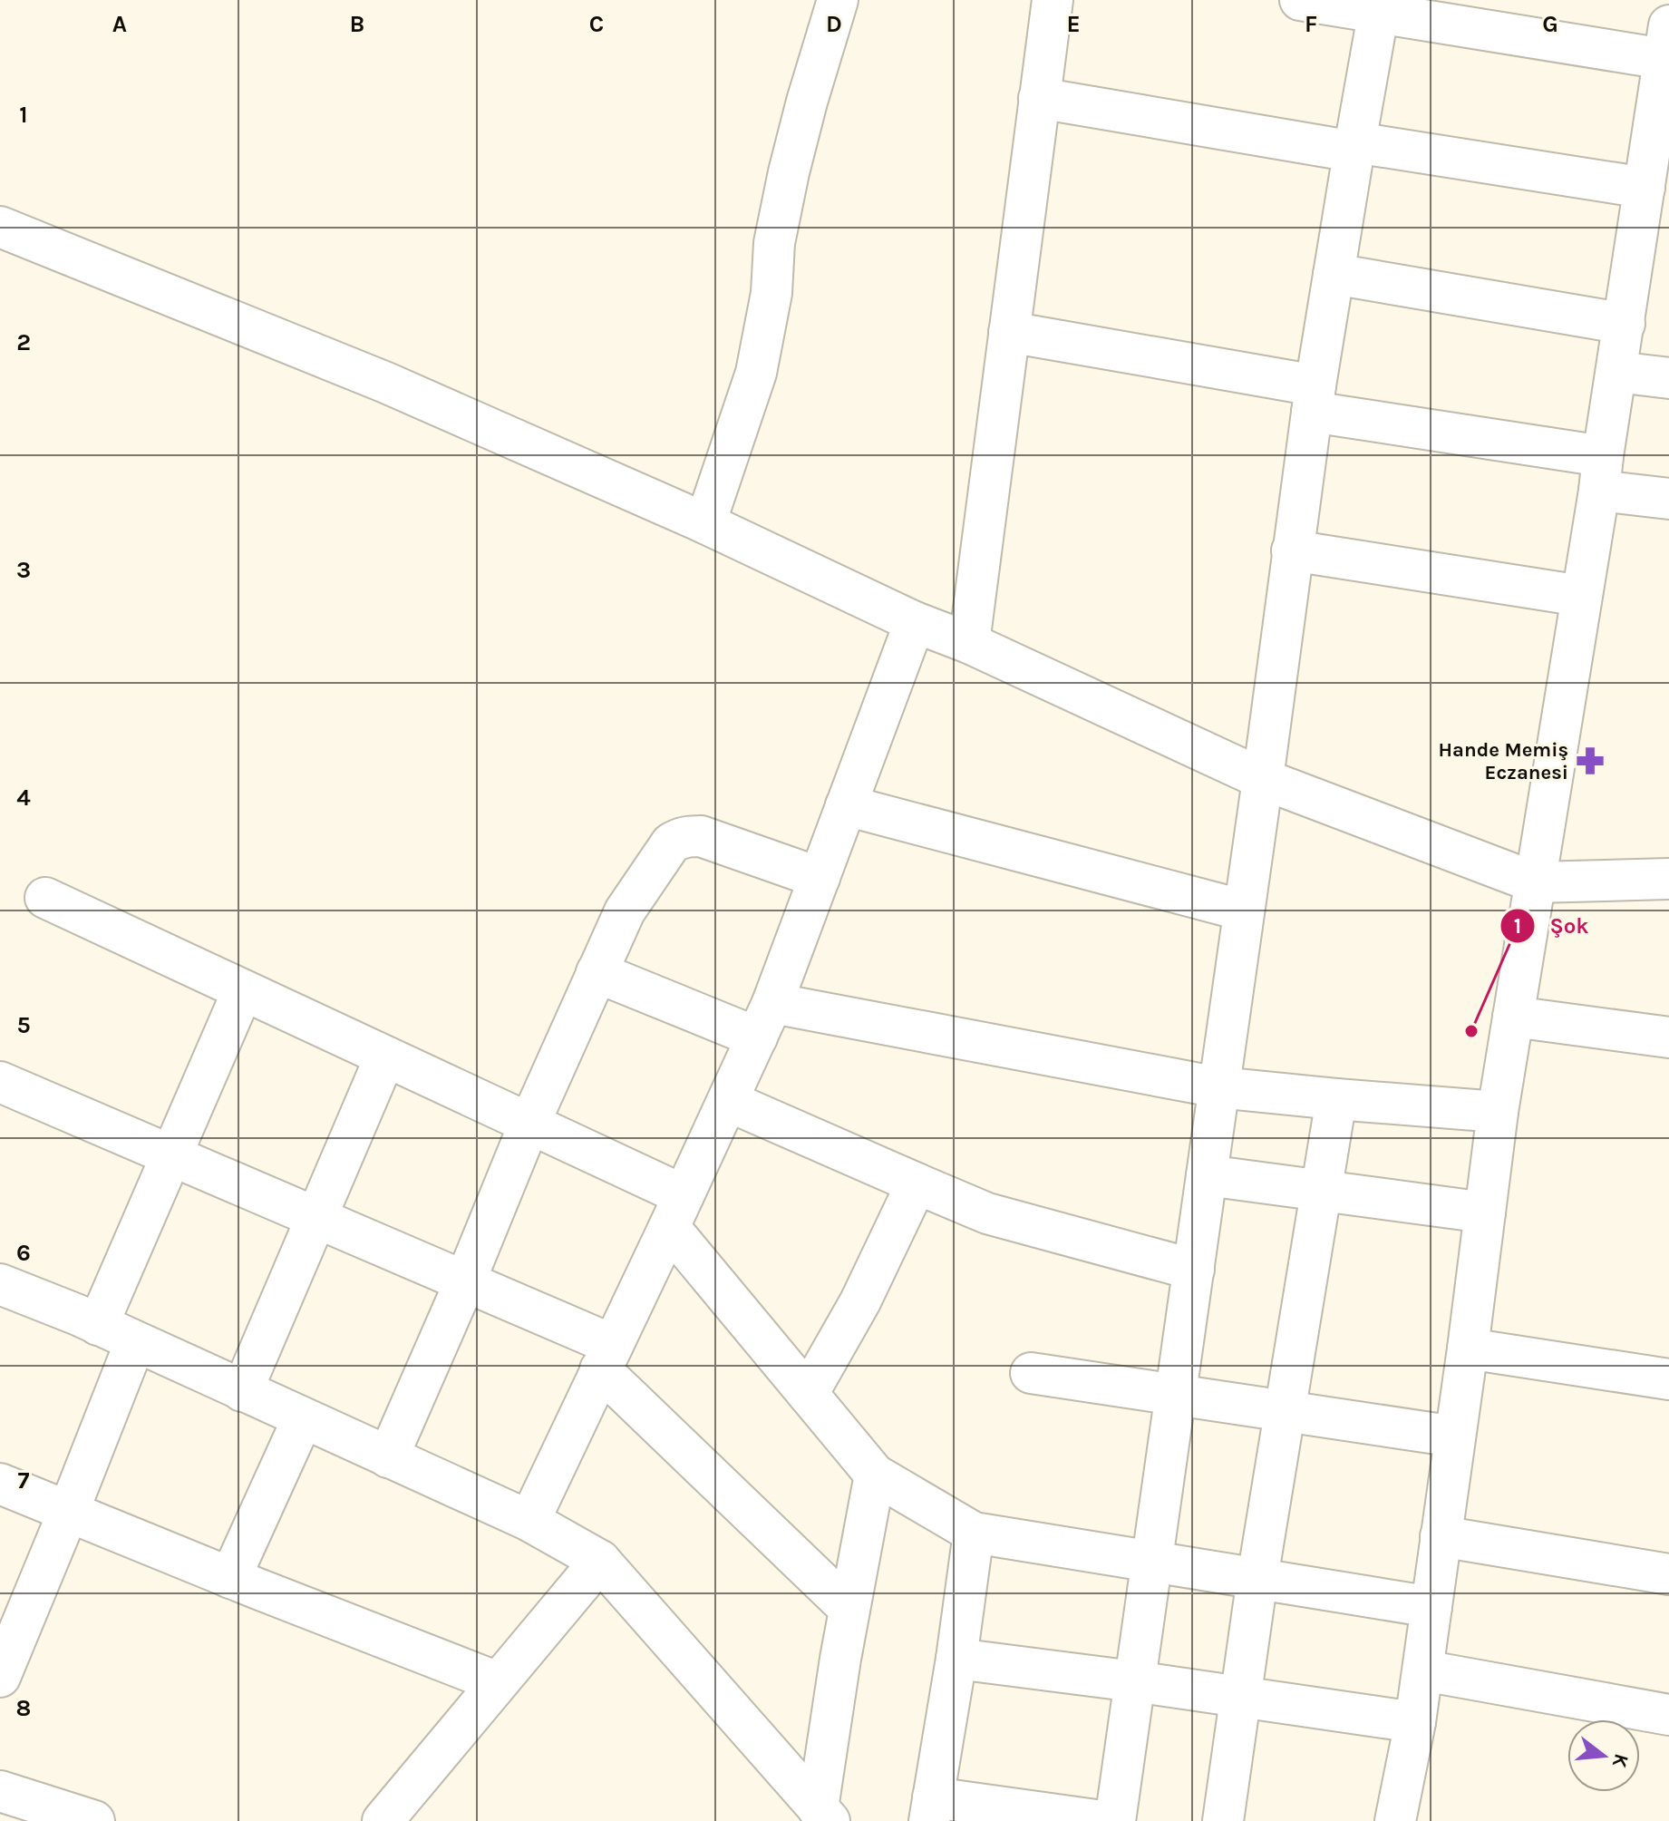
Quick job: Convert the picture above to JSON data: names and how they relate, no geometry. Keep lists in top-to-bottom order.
{
  "places": {
    "pharmacy": ["Hande Memiş Eczanesi"],
    "other": ["Şok"]
  },
  "north": "right",
  "grid": {
    "columns": [
      "A",
      "B",
      "C",
      "D",
      "E",
      "F",
      "G"
    ],
    "rows": [
      "1",
      "2",
      "3",
      "4",
      "5",
      "6",
      "7",
      "8"
    ]
  }
}
